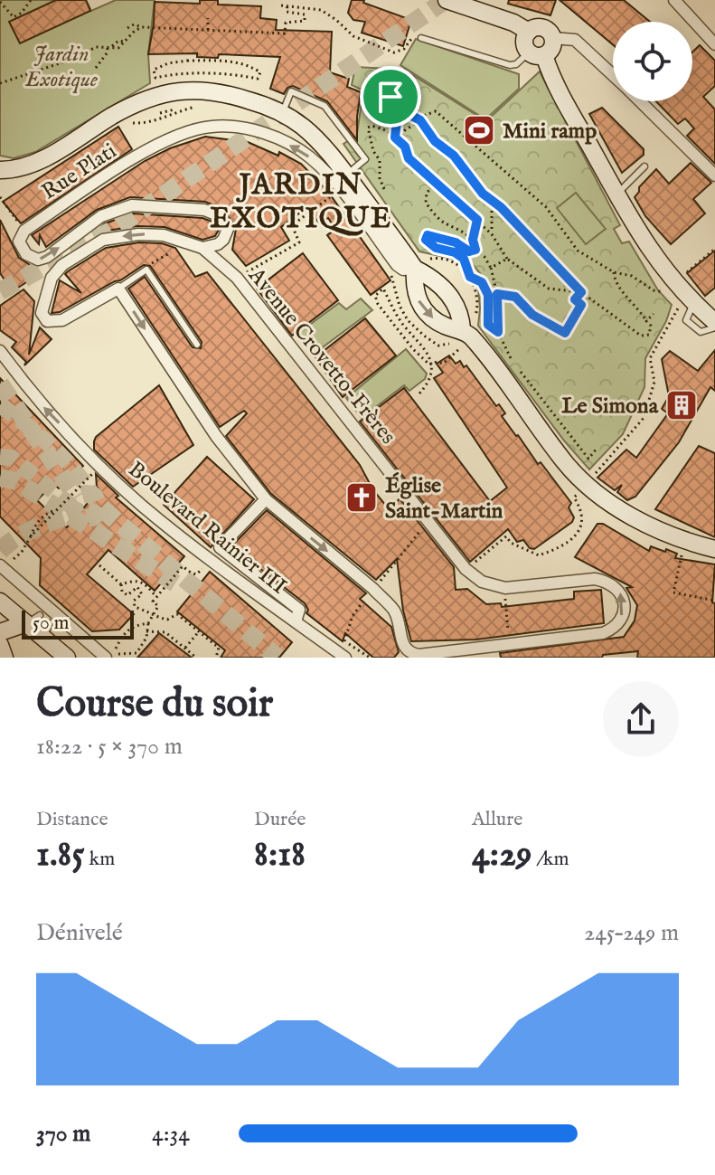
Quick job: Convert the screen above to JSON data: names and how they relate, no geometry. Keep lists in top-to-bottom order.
{
  "streets": {
    "street": ["Rue Plati", "Avenue Crovetto-Frères", "Boulevard Rainier III"]
  },
  "districts": ["JARDIN EXOTIQUE"],
  "parks": ["Jardin Exotique"],
  "places": {
    "sports": ["Mini ramp"],
    "building": ["Le Simona"],
    "church": ["Église Saint-Martin"]
  },
  "scale_bar": "50 m",
  "page": {
    "scale": "50 m",
    "heading": ["Course du soir", "18:22 · 5 × 370 m"],
    "stats": [
      ["Distance", "1.85 km"],
      ["Durée", "8:18"],
      ["Allure", "4:29 /km"]
    ],
    "chart": ["Dénivelé", "245–249 m"],
    "list": [
      {
        "name": "370 m",
        "note": "4:34"
      }
    ]
  }
}
